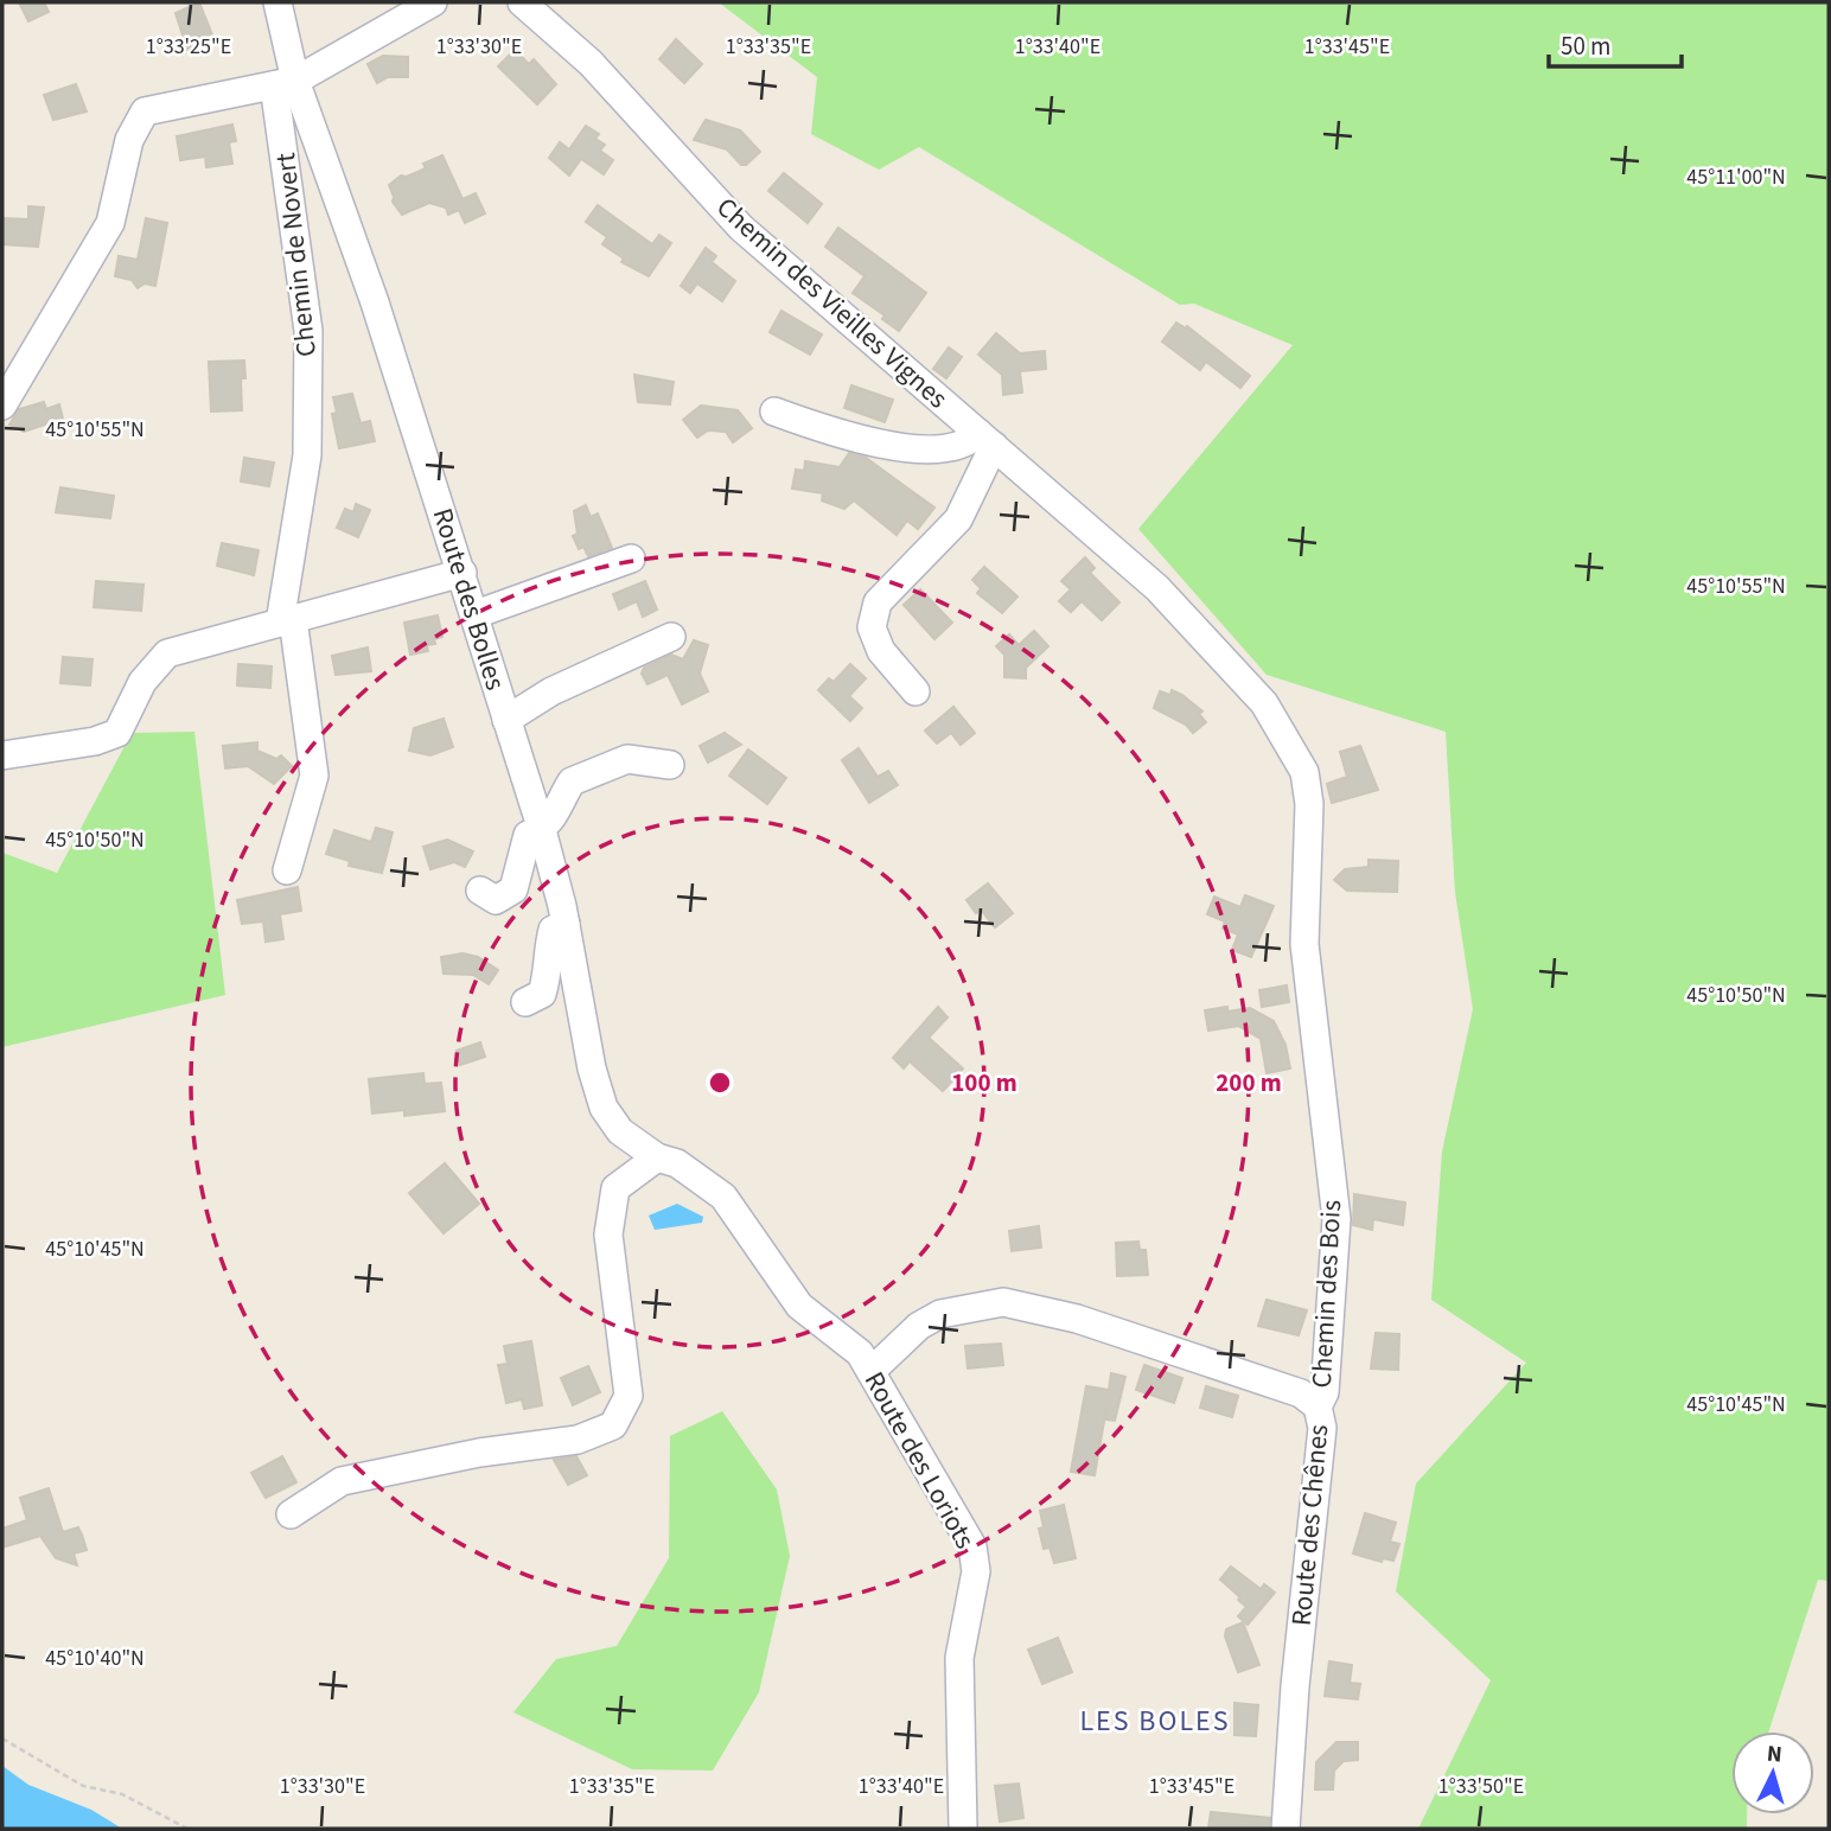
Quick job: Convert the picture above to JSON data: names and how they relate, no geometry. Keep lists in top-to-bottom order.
{
  "streets": {
    "street": [
      "Chemin de Novert",
      "Chemin des Vieilles Vignes",
      "Route des Bolles",
      "Chemin des Bois",
      "Route des Loriots",
      "Route des Chênes"
    ]
  },
  "crossings": [
    ["Chemin de Novert", "Route des Bolles"],
    ["Chemin des Vieilles Vignes", "Chemin des Bois"],
    ["Route des Bolles", "Route des Loriots"],
    ["Chemin des Bois", "Route des Chênes"],
    ["Route des Loriots", "Route des Chênes"]
  ],
  "districts": ["LES BOLES"],
  "scale_bar": "50 m",
  "north": "top",
  "coordinates": [
    "1°33'25\"E",
    "1°33'30\"E",
    "1°33'35\"E",
    "1°33'40\"E",
    "1°33'45\"E",
    "45°11'00\"N",
    "45°10'55\"N",
    "45°10'50\"N",
    "45°10'45\"N",
    "45°10'40\"N",
    "1°33'50\"E"
  ],
  "rings": ["100 m", "200 m"]
}
